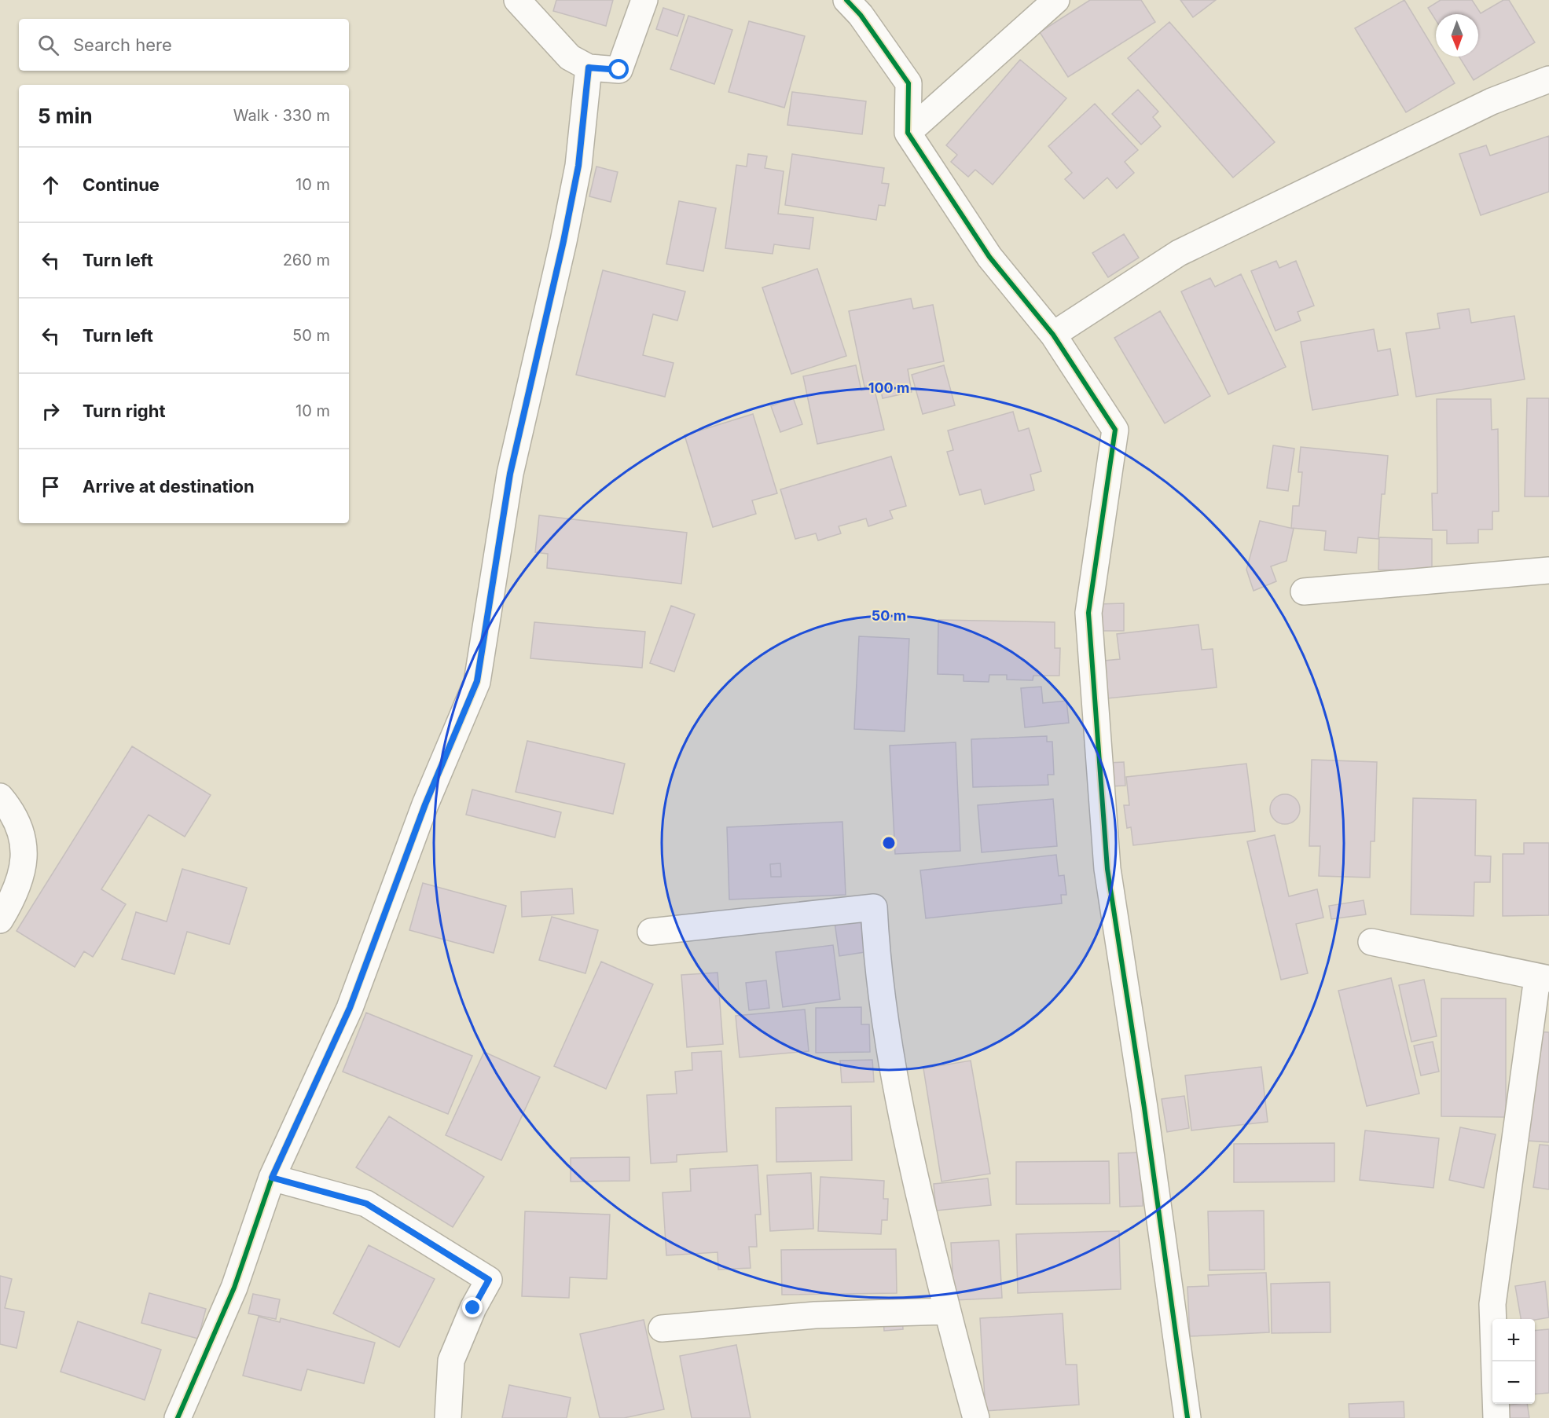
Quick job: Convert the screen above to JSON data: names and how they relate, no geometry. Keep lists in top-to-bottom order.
{
  "north": "bottom",
  "page": {
    "search": "Search here",
    "heading": ["5 min", "Walk · 330 m"],
    "list": [
      ["Continue", "10 m"],
      ["Turn left", "260 m"],
      ["Turn left", "50 m"],
      ["Turn right", "10 m"],
      "Arrive at destination"
    ],
    "map_buttons": ["+", "−"]
  },
  "rings": ["100 m", "50 m"]
}
